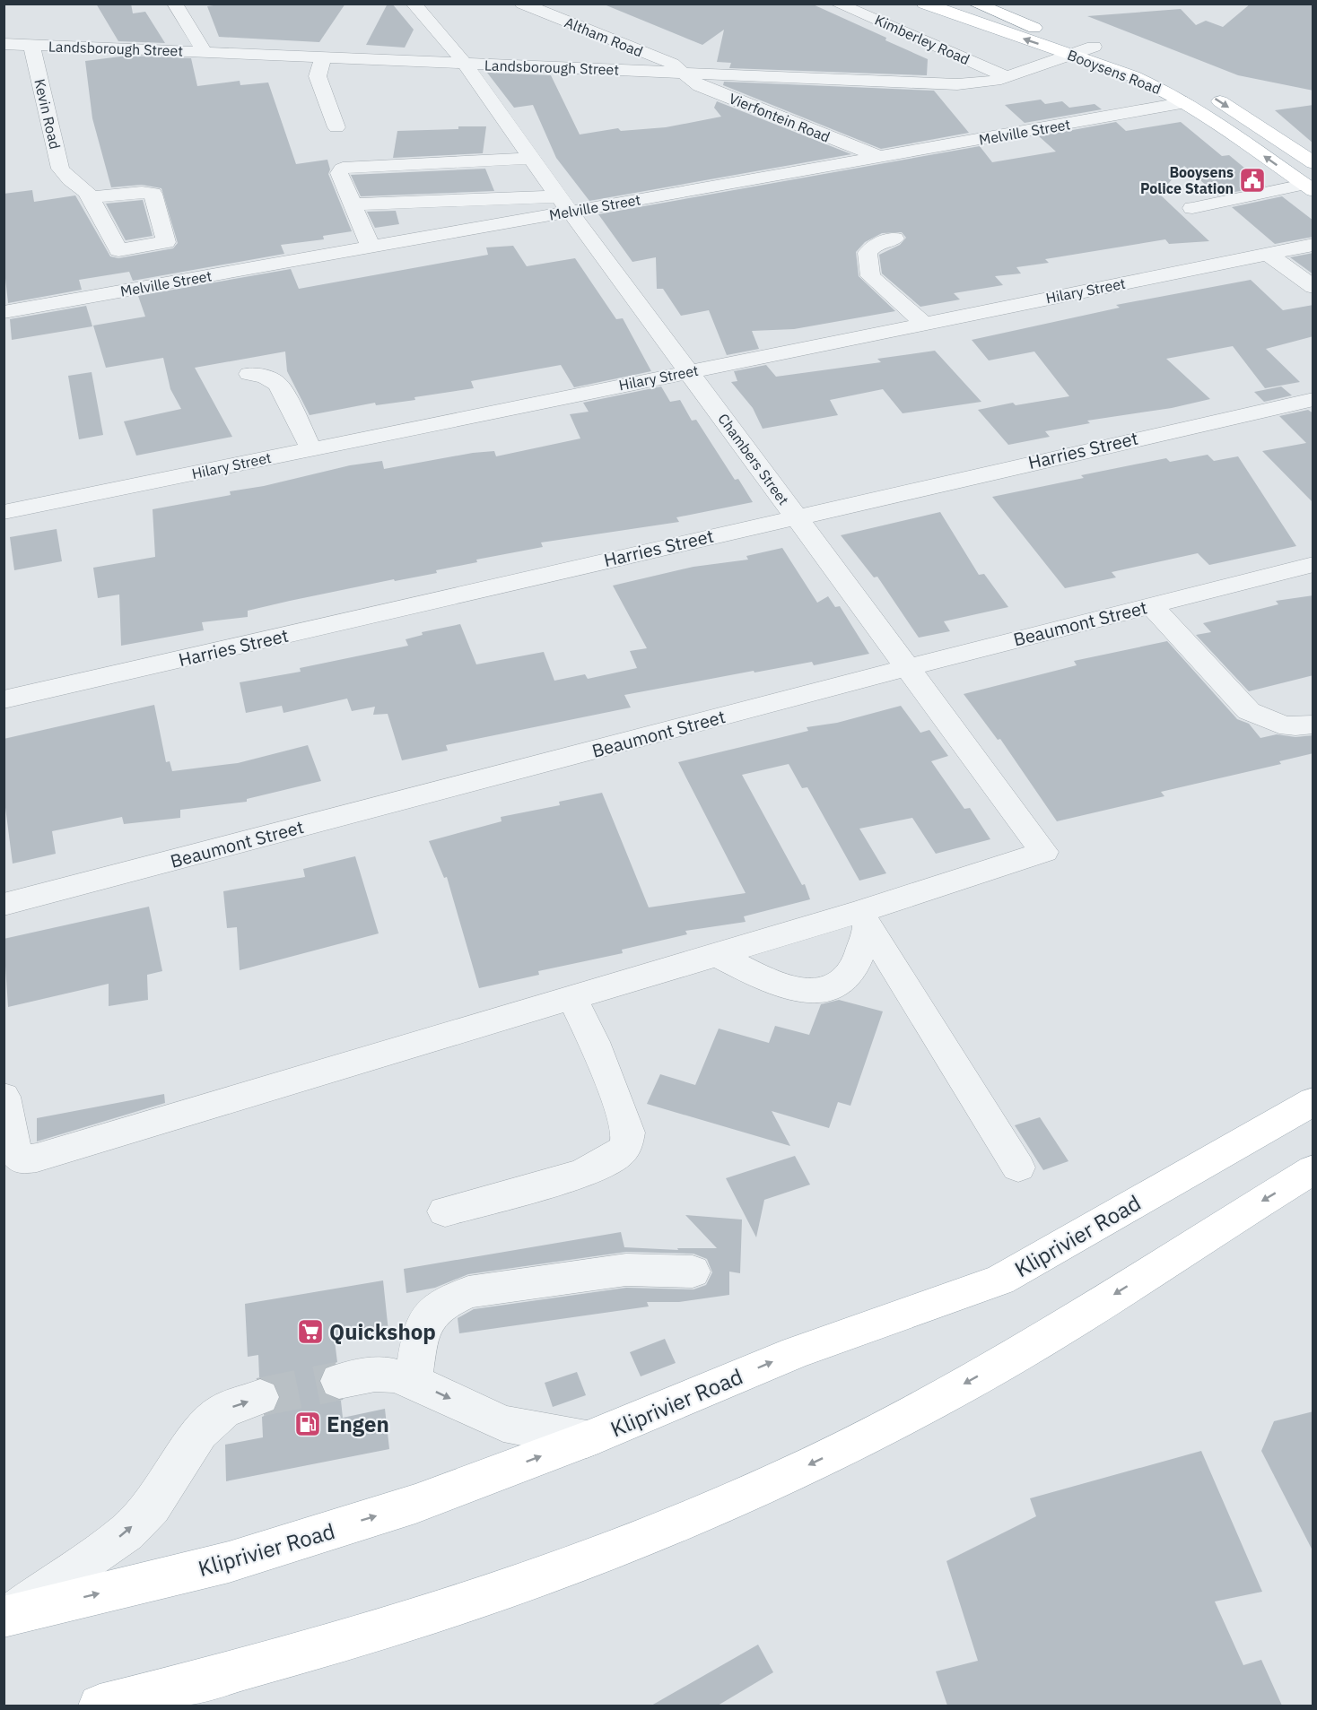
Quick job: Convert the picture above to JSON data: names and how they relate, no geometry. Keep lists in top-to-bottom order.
{
  "streets": {
    "main road": ["Booysens Road", "Kliprivier Road"],
    "street": [
      "Altham Road",
      "Kimberley Road",
      "Landsborough Street",
      "Kevin Road",
      "Vierfontein Road",
      "Melville Street",
      "Hilary Street",
      "Harries Street",
      "Chambers Street",
      "Beaumont Street"
    ]
  },
  "crossings": [
    ["Altham Road", "Landsborough Street"],
    ["Altham Road", "Vierfontein Road"],
    ["Kimberley Road", "Landsborough Street"],
    ["Landsborough Street", "Booysens Road"],
    ["Landsborough Street", "Kevin Road"],
    ["Landsborough Street", "Vierfontein Road"],
    ["Landsborough Street", "Chambers Street"],
    ["Booysens Road", "Melville Street"],
    ["Vierfontein Road", "Melville Street"],
    ["Melville Street", "Chambers Street"],
    ["Hilary Street", "Chambers Street"],
    ["Harries Street", "Chambers Street"],
    ["Chambers Street", "Beaumont Street"]
  ],
  "places": {
    "public building": ["Booysens Police Station"],
    "supermarket": ["Quickshop"],
    "fuel station": ["Engen"]
  }
}
